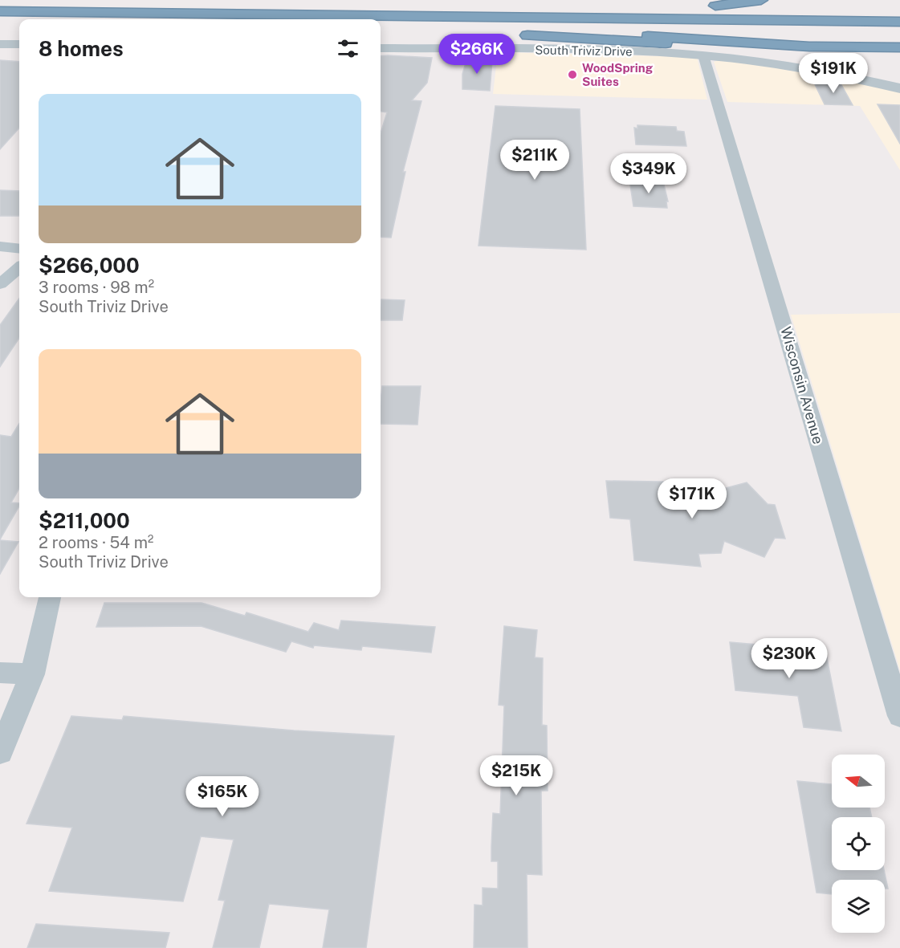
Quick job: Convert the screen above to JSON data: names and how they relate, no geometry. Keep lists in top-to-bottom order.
{
  "streets": {
    "street": ["South Triviz Drive", "Wisconsin Avenue"]
  },
  "crossings": [
    ["South Triviz Drive", "Wisconsin Avenue"]
  ],
  "places": ["WoodSpring Suites"],
  "north": "left",
  "page": {
    "heading": "8 homes",
    "price": [
      "$266K",
      "$191K",
      "$211K",
      "$349K",
      "$171K",
      "$230K",
      "$215K",
      "$165K"
    ],
    "list": [
      {
        "name": "$266,000",
        "note": "3 rooms · 98 m² · South Triviz Drive"
      },
      {
        "name": "$211,000",
        "note": "2 rooms · 54 m² · South Triviz Drive"
      }
    ]
  }
}
